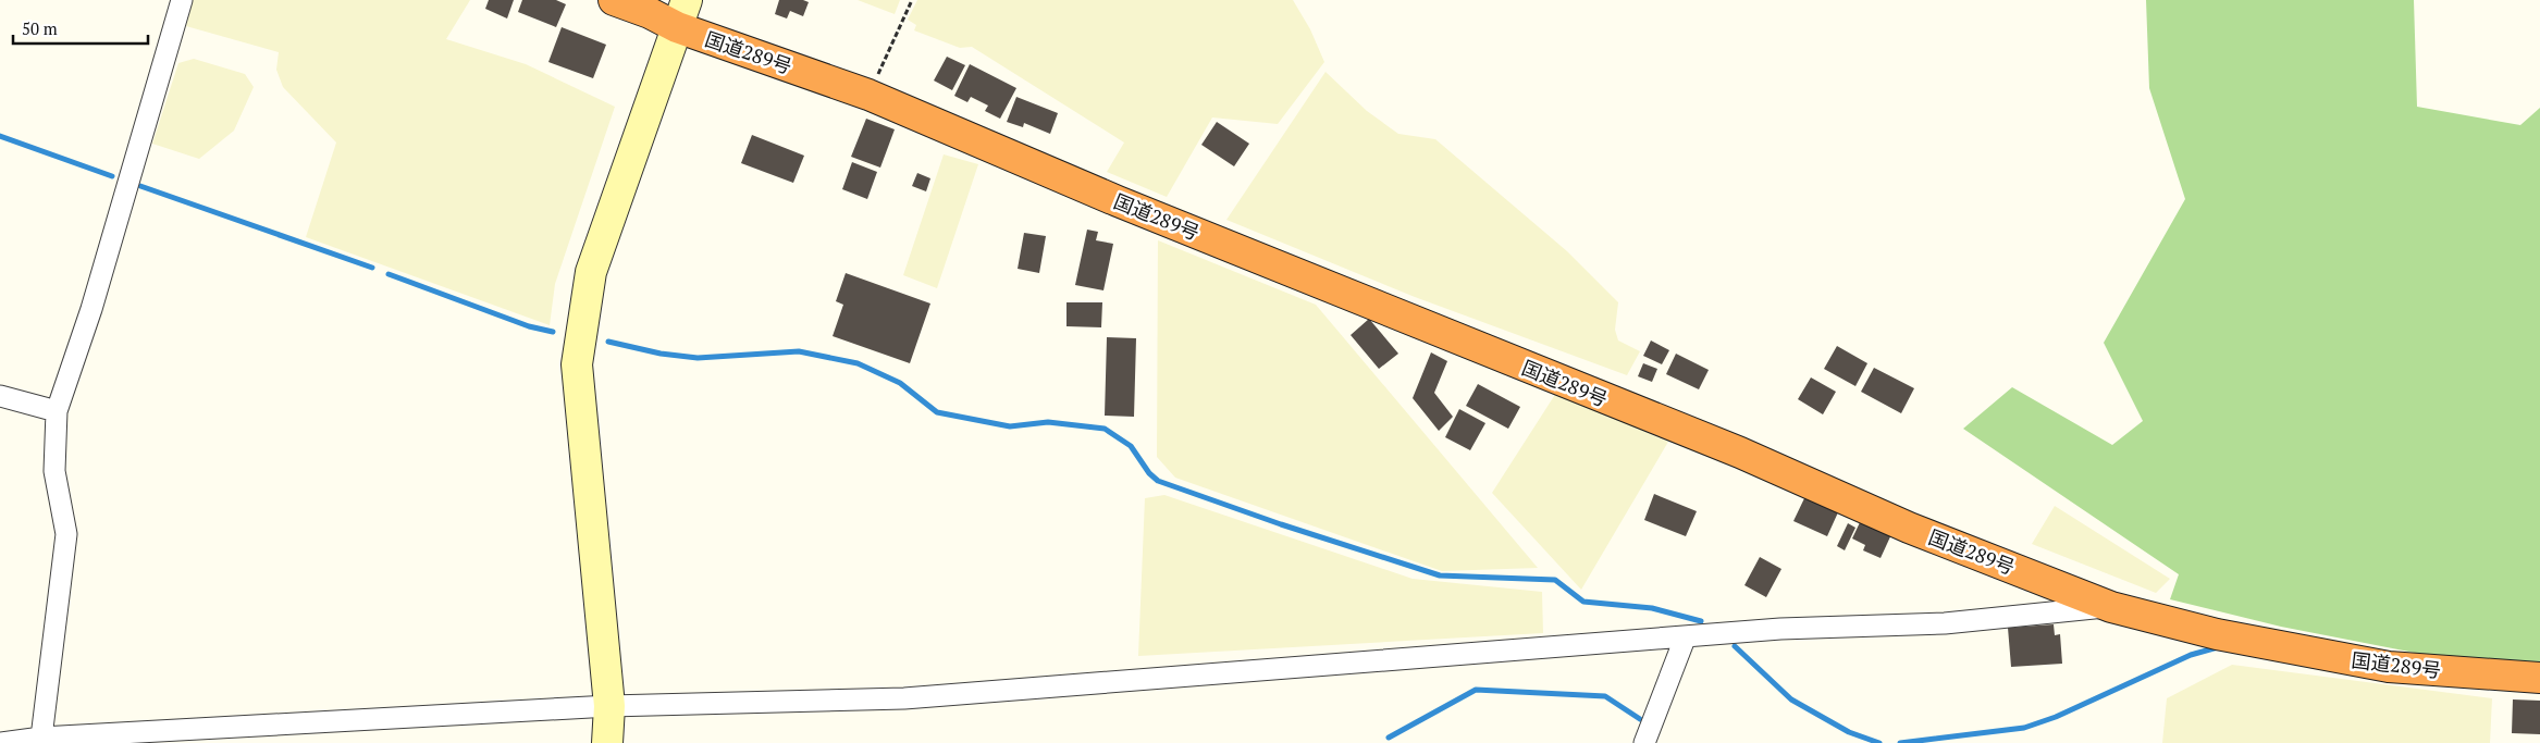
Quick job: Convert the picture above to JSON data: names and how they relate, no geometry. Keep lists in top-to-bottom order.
{
  "streets": {
    "highway": ["国道289号"]
  },
  "scale_bar": "50 m"
}
